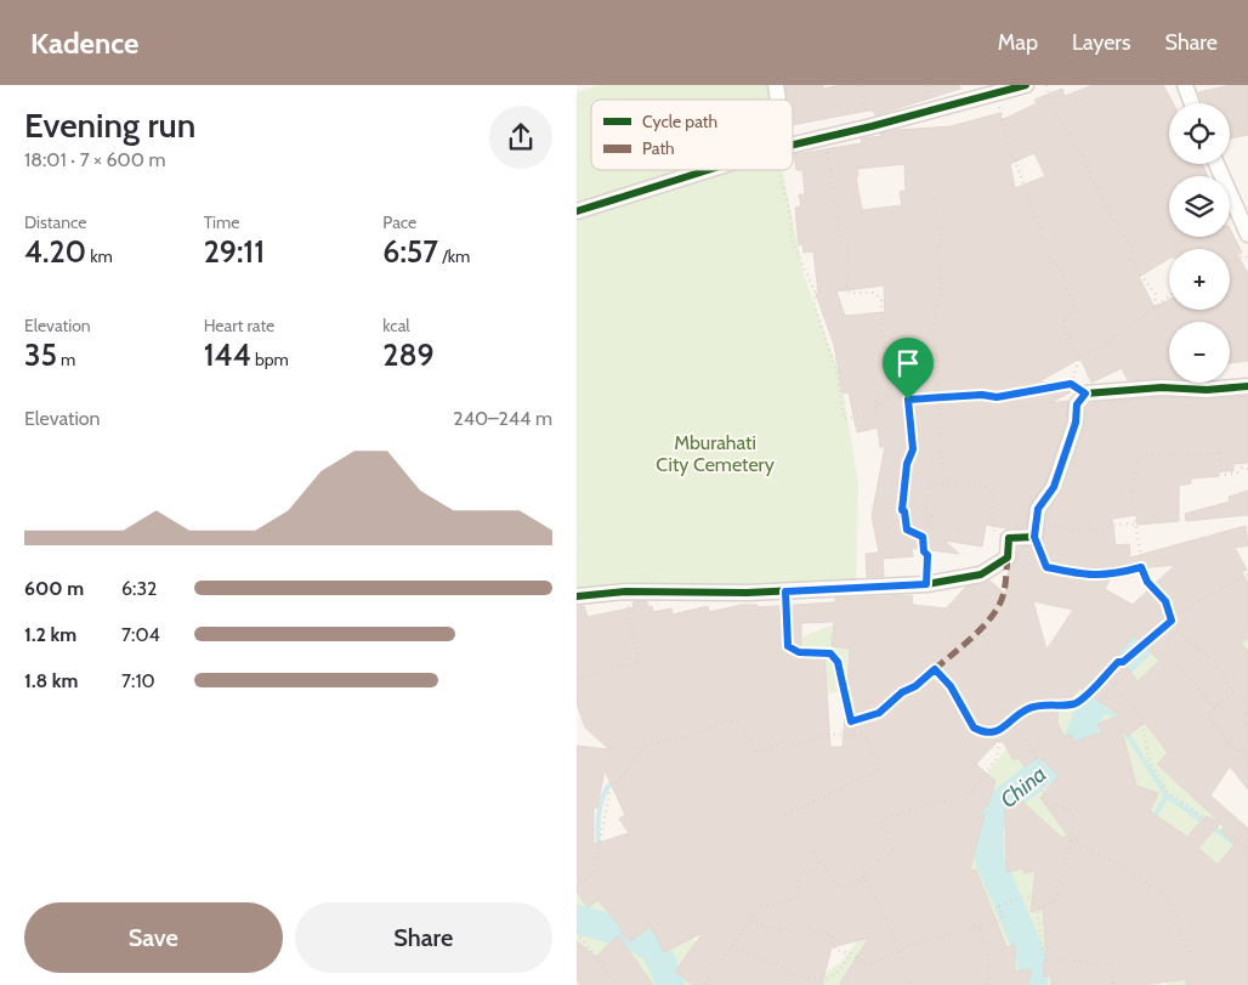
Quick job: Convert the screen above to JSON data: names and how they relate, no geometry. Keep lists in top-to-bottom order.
{
  "water": ["China"],
  "parks": ["Mburahati City Cemetery"],
  "legend": ["Cycle path", "Path"],
  "page": {
    "header": "Kadence",
    "nav": ["Map", "Layers", "Share"],
    "heading": ["Evening run", "18:01 · 7 × 600 m"],
    "map_buttons": ["+", "−"],
    "stats": [
      ["Distance", "4.20 km"],
      ["Time", "29:11"],
      ["Pace", "6:57 /km"],
      ["Elevation", "35 m"],
      ["Heart rate", "144 bpm"],
      ["kcal", "289"]
    ],
    "chart": ["Elevation", "240–244 m"],
    "list": [
      {
        "name": "600 m",
        "note": "6:32"
      },
      {
        "name": "1.2 km",
        "note": "7:04"
      },
      {
        "name": "1.8 km",
        "note": "7:10"
      }
    ],
    "buttons": ["Save", "Share"]
  }
}
